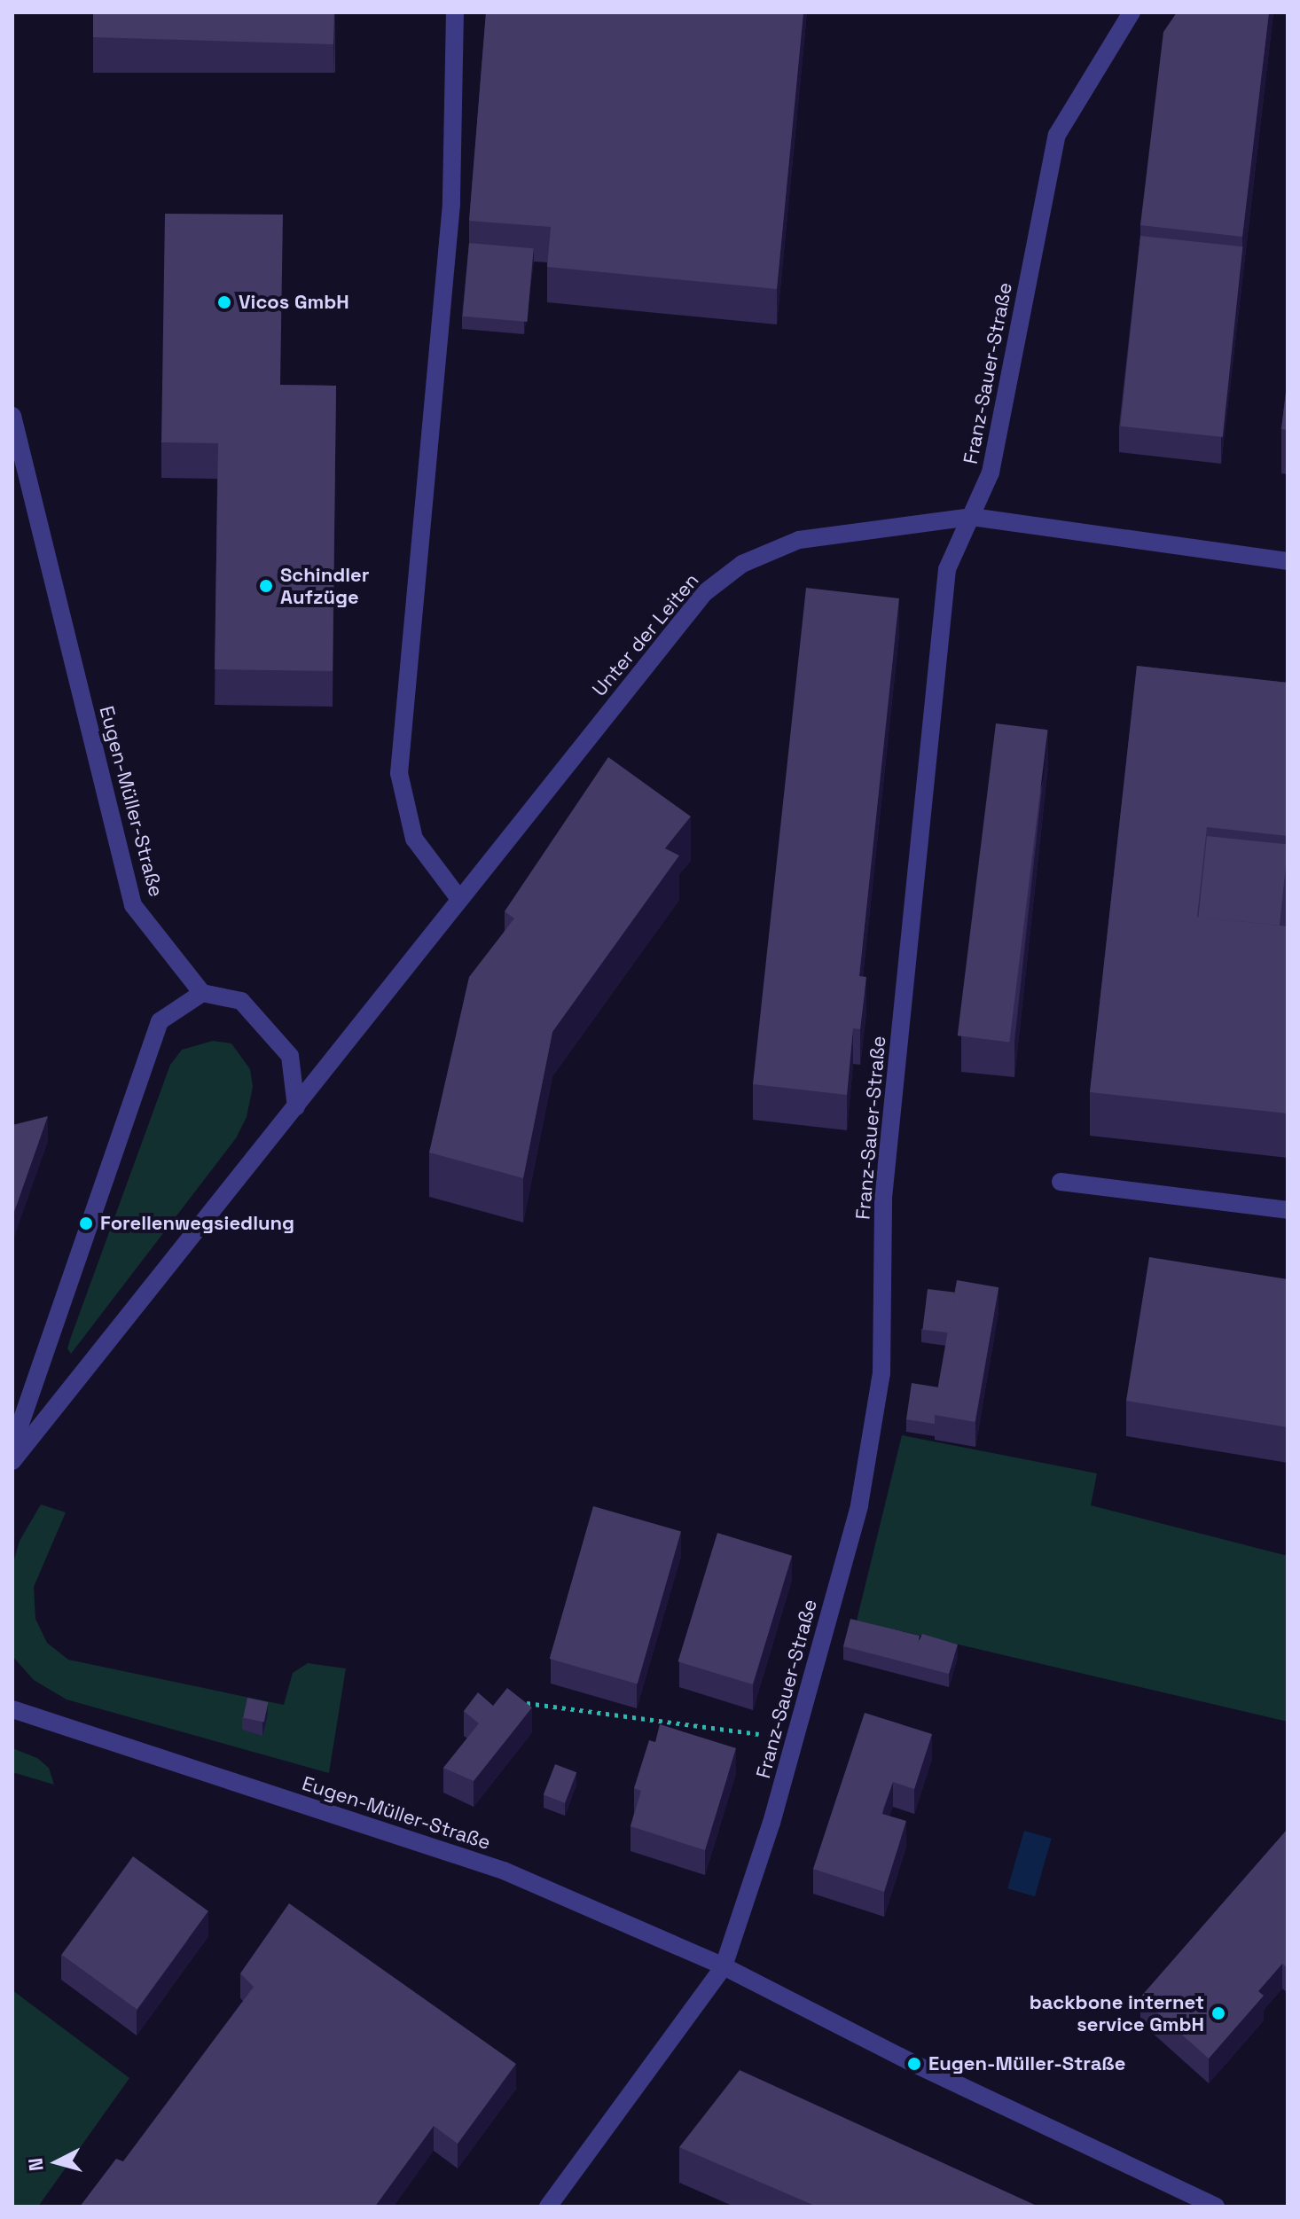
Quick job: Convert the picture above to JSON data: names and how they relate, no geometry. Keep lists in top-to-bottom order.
{
  "streets": {
    "street": ["Franz-Sauer-Straße", "Unter der Leiten", "Eugen-Müller-Straße"]
  },
  "crossings": [
    ["Franz-Sauer-Straße", "Unter der Leiten"],
    ["Franz-Sauer-Straße", "Eugen-Müller-Straße"]
  ],
  "places": [
    "Vicos GmbH",
    "Schindler Aufzüge",
    "Forellenwegsiedlung",
    "backbone internet service GmbH",
    "Eugen-Müller-Straße"
  ],
  "north": "left"
}
